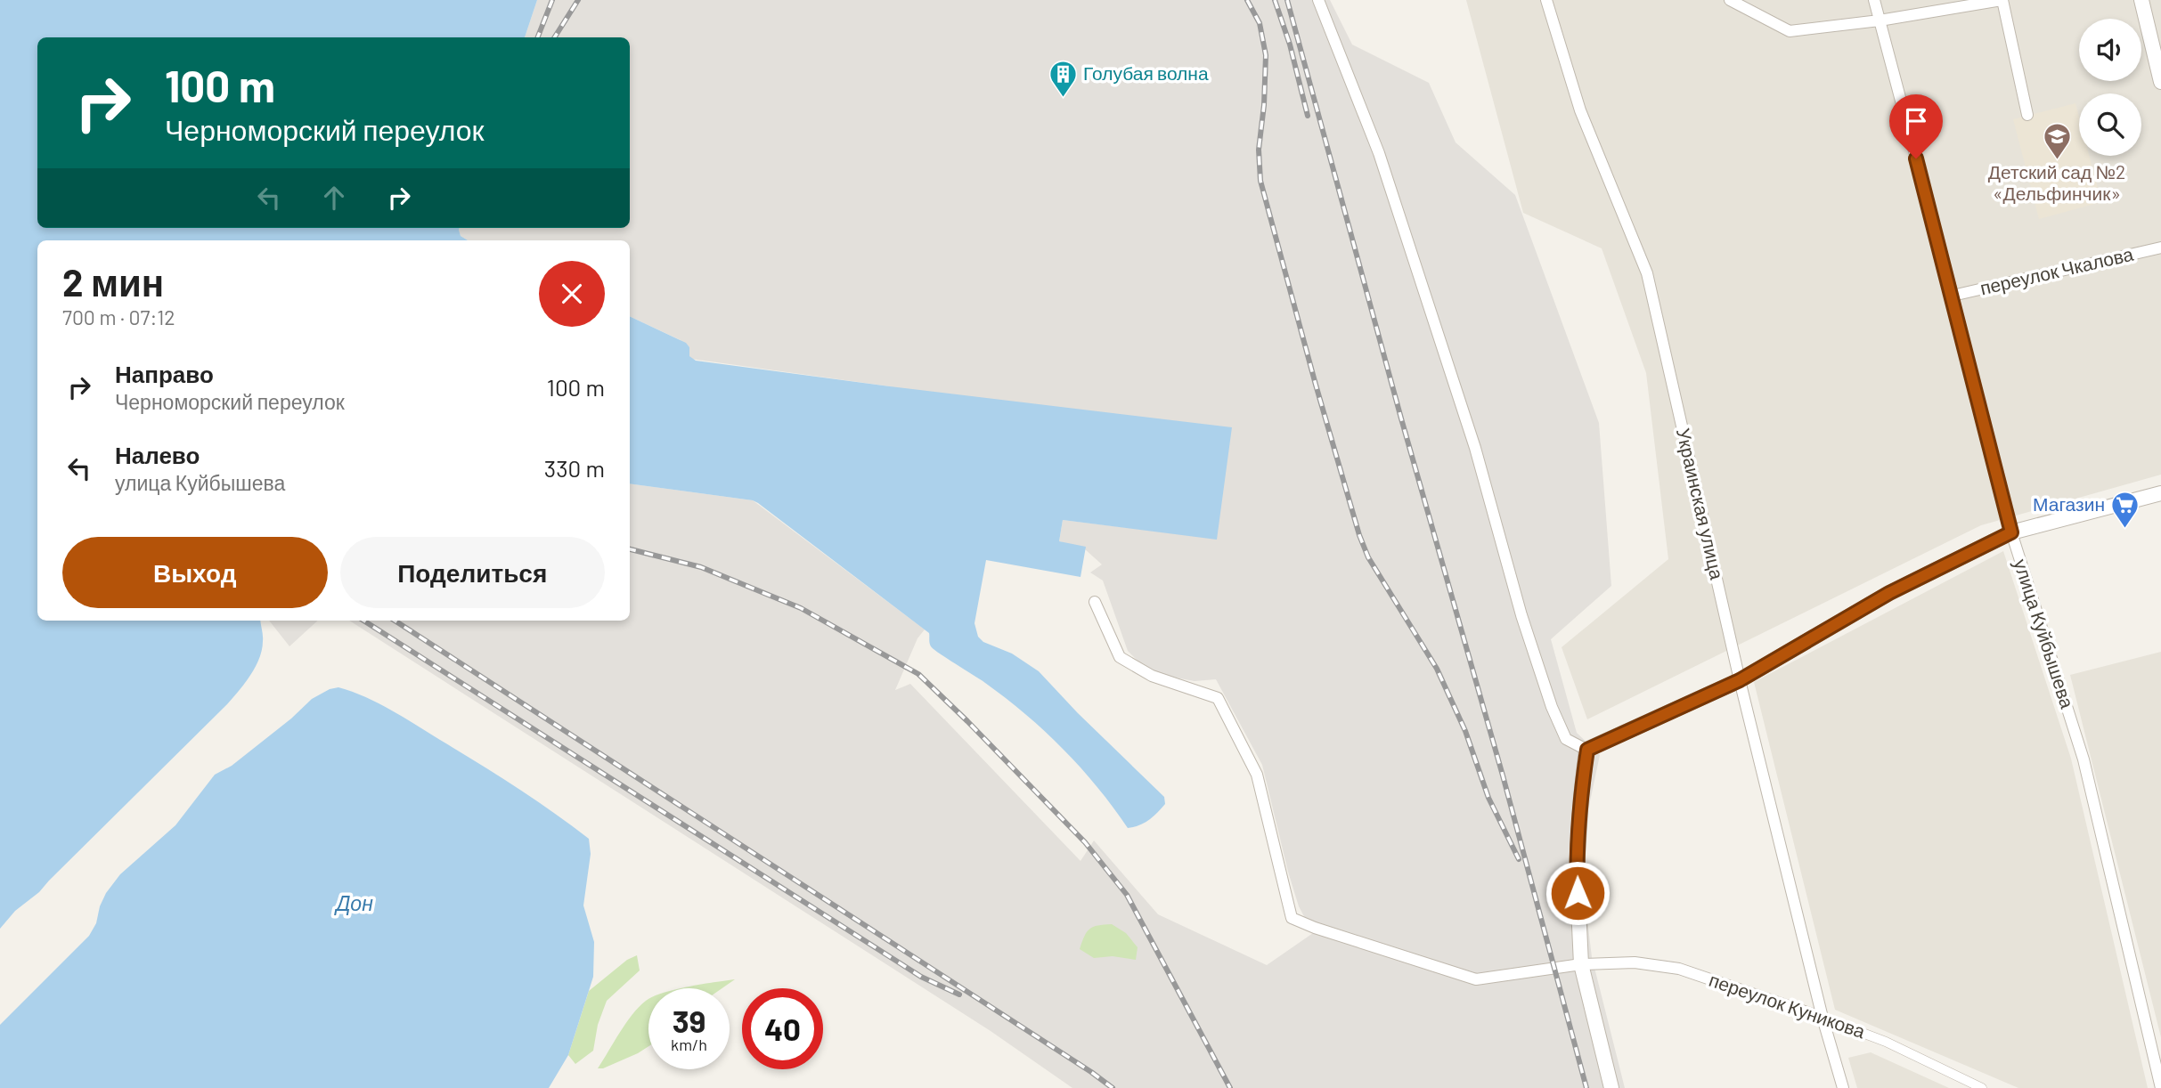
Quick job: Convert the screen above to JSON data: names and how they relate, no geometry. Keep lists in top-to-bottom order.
{
  "streets": {
    "street": [
      "переулок Чкалова",
      "Украинская улица",
      "улица Куйбышева",
      "переулок Куникова"
    ]
  },
  "crossings": [
    ["переулок Чкалова", "улица Куйбышева"],
    ["Украинская улица", "переулок Куникова"]
  ],
  "water": ["Дон"],
  "places": {
    "building": ["Голубая волна"],
    "school or university": ["Детский сад №2 «Дельфинчик»"],
    "supermarket": ["Магазин"]
  },
  "page": {
    "turn": ["100 m", "Черноморский переулок"],
    "heading": ["2 мин", "700 m · 07:12"],
    "list": [
      {
        "name": "Направо",
        "note": "Черноморский переулок",
        "value": "100 m"
      },
      {
        "name": "Налево",
        "note": "улица Куйбышева",
        "value": "330 m"
      }
    ],
    "buttons": ["Выход", "Поделиться"],
    "speed": "39 km/h",
    "limit": "40"
  }
}
